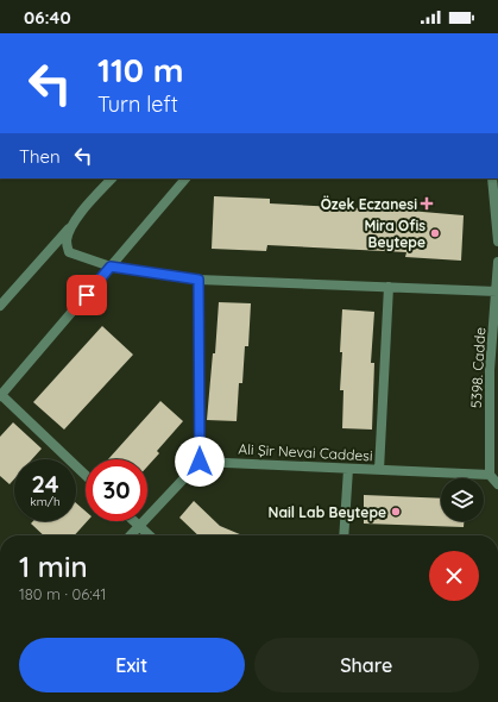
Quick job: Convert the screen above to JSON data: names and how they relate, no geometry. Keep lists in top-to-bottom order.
{
  "streets": {
    "street": ["5398. Cadde", "Ali Şir Nevai Caddesi"]
  },
  "crossings": [
    ["5398. Cadde", "Ali Şir Nevai Caddesi"]
  ],
  "places": {
    "health": ["Özek Eczanesi"],
    "other": ["Mira Ofis Beytepe", "Nail Lab Beytepe"]
  },
  "page": {
    "status": "06:40",
    "turn": ["110 m", "Turn left"],
    "then": "Then",
    "speed": "24 km/h",
    "limit": "30",
    "heading": ["1 min", "180 m · 06:41"],
    "buttons": ["Exit", "Share"]
  }
}
